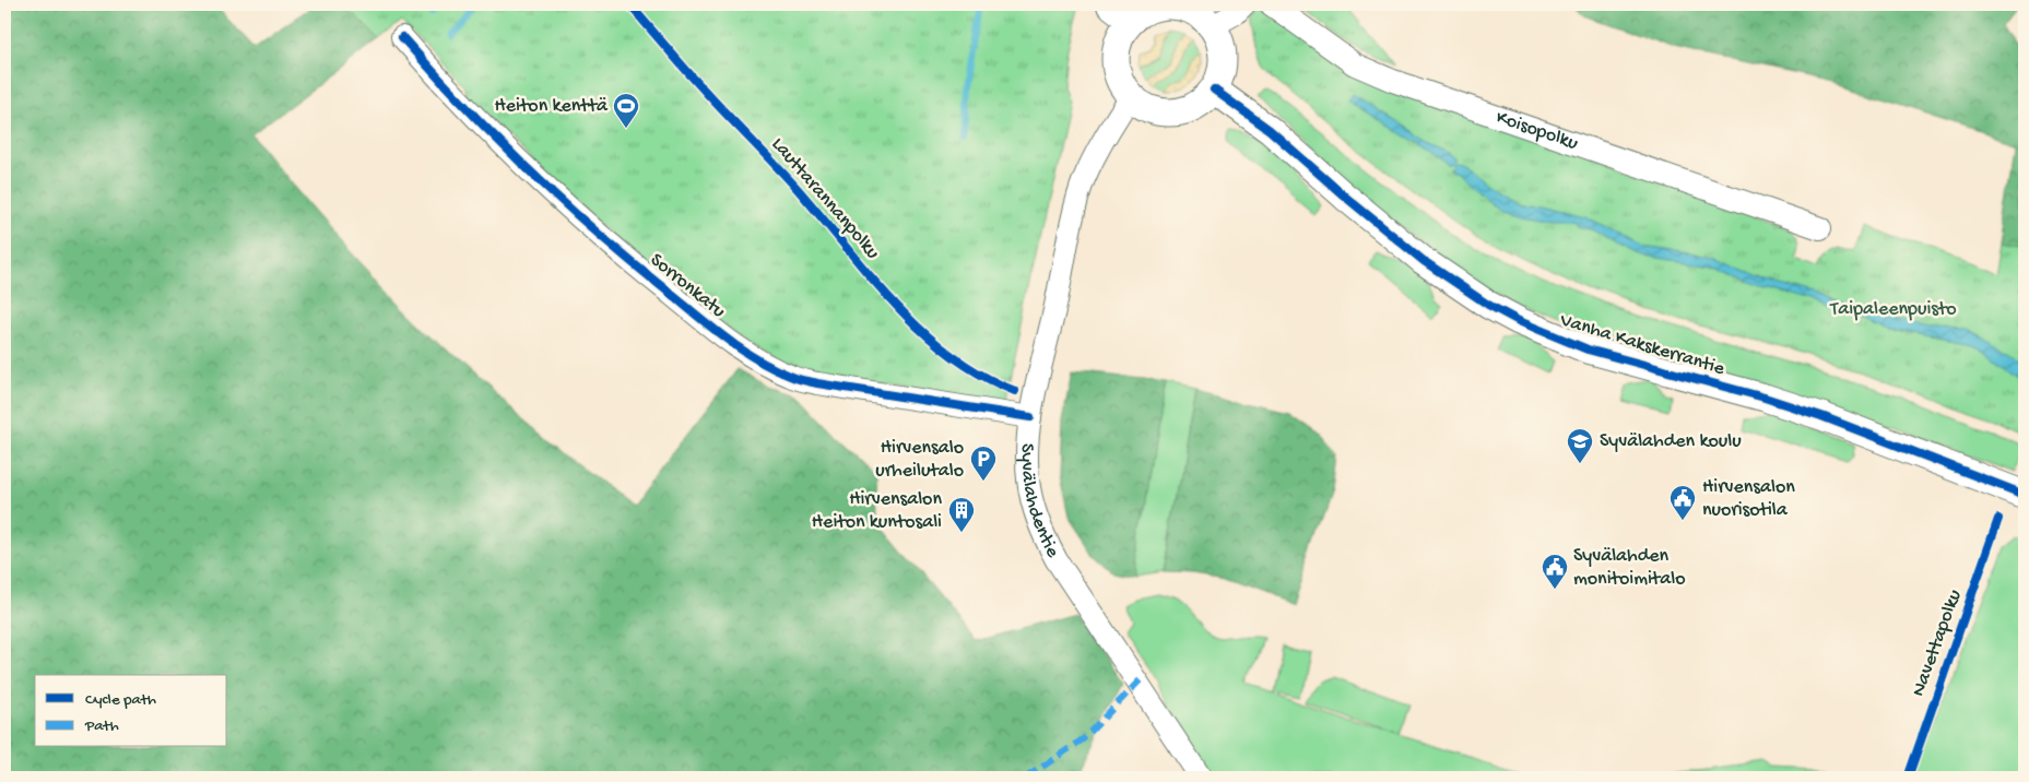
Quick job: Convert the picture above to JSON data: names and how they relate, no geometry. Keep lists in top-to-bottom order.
{
  "streets": {
    "street": [
      "Koisopolku",
      "Sorronkatu",
      "Vanha Kakskerrantie",
      "Syvälahdentie"
    ],
    "cycle path": ["Lauttarannanpolku", "Navettapolku"]
  },
  "crossings": [
    ["Sorronkatu", "Syvälahdentie"],
    ["Vanha Kakskerrantie", "Syvälahdentie"]
  ],
  "parks": ["Taipaleenpuisto"],
  "places": {
    "sports": ["Heiton kenttä"],
    "school or university": ["Syvälahden koulu"],
    "parking": ["Hirvensalo urheilutalo"],
    "public building": ["Hirvensalon nuorisotila", "Syvälahden monitoimitalo"],
    "building": ["Hirvensalon Heiton kuntosali"]
  },
  "legend": ["Cycle path", "Path"]
}
